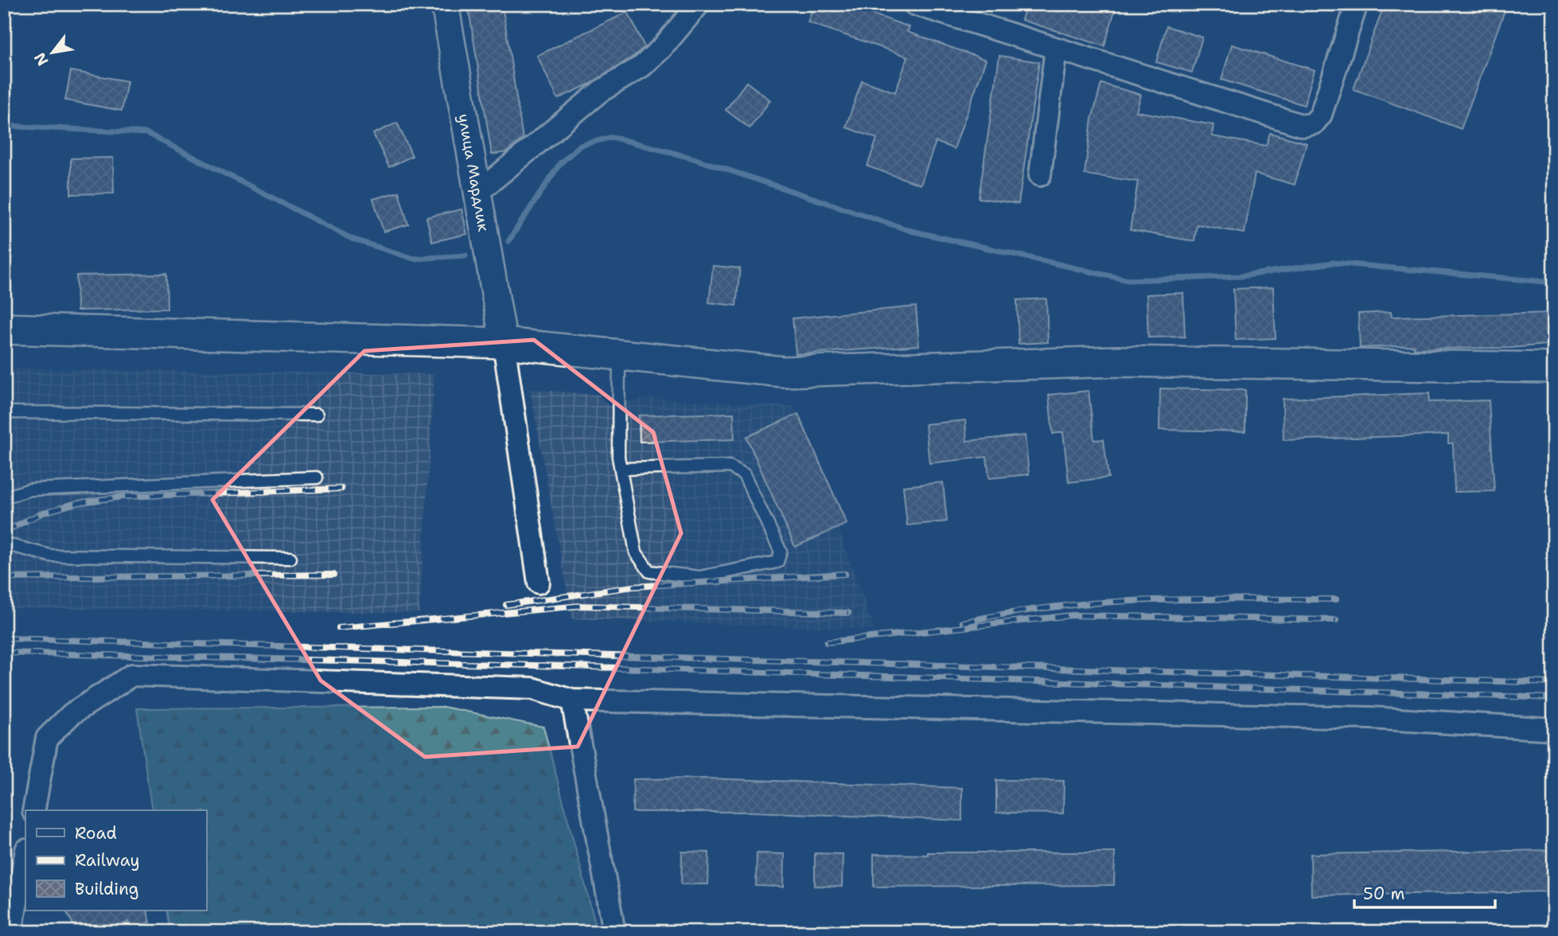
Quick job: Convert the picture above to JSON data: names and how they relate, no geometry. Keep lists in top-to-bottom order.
{
  "streets": {
    "street": ["улица Мардлик"]
  },
  "legend": ["Road", "Railway", "Building"],
  "scale_bar": "50 m",
  "north": "bottom left"
}
